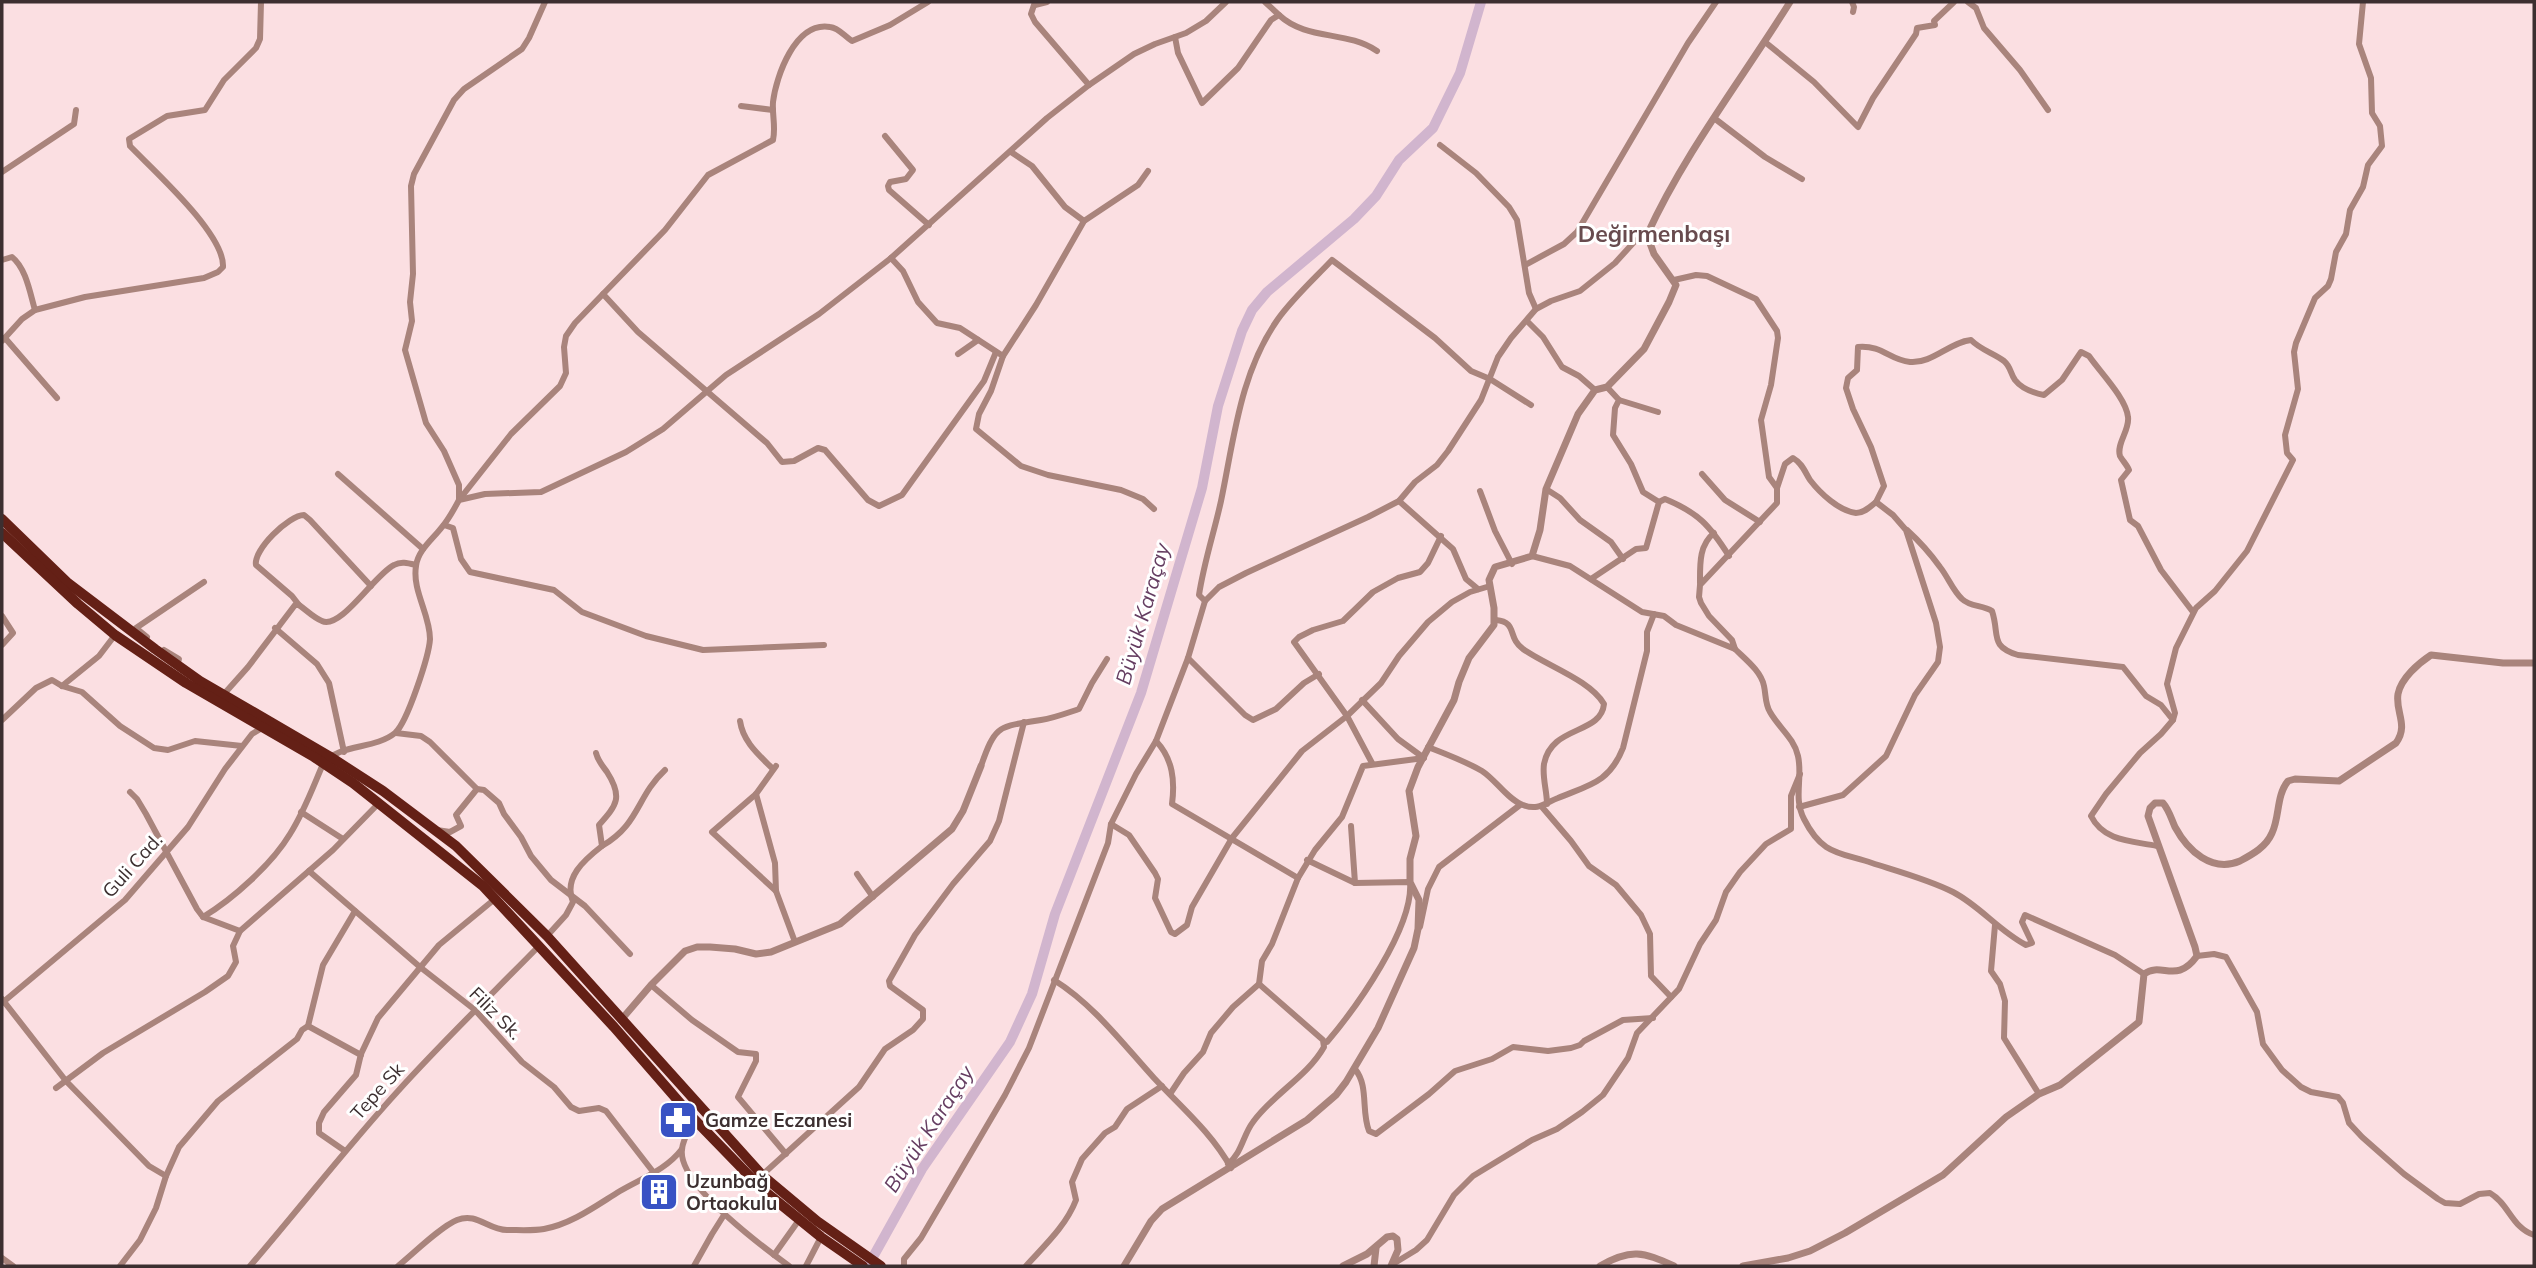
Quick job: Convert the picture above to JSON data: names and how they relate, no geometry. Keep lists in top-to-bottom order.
{
  "streets": {
    "street": ["Guli Cad.", "Filiz Sk.", "Tepe Sk"]
  },
  "crossings": [
    ["Filiz Sk.", "Tepe Sk"]
  ],
  "districts": ["Değirmenbaşı"],
  "water": ["Büyük Karaçay"],
  "places": {
    "pharmacy": ["Gamze Eczanesi"],
    "building": ["Uzunbağ Ortaokulu"]
  }
}
